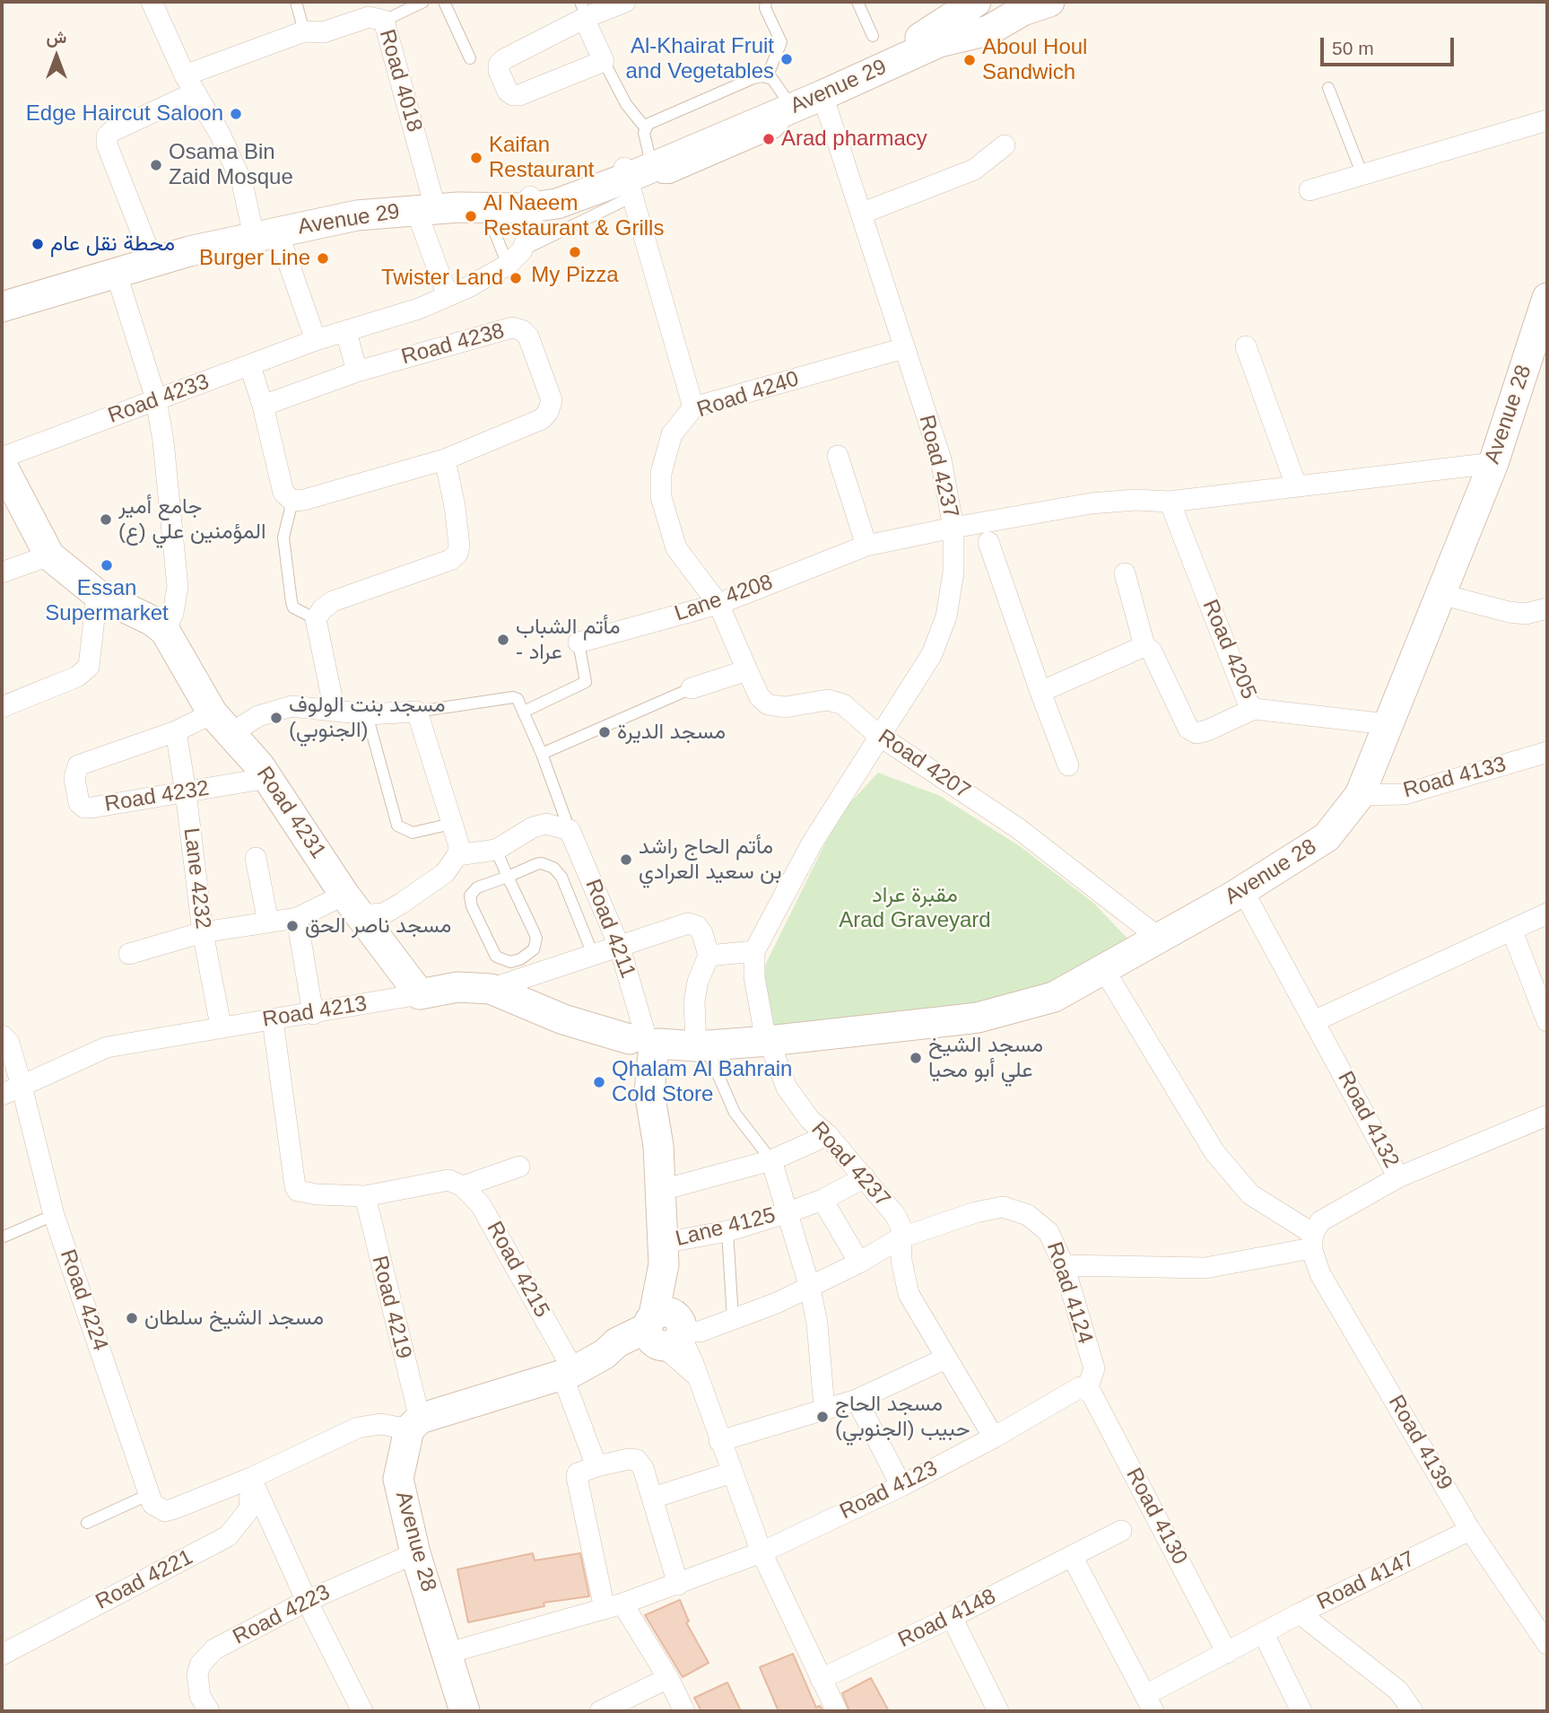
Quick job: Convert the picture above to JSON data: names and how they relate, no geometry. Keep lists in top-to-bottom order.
{
  "streets": {
    "street": [
      "Road 4018",
      "Avenue 29",
      "Road 4238",
      "Road 4240",
      "Road 4233",
      "Avenue 28",
      "Road 4237",
      "Lane 4208",
      "Road 4205",
      "Road 4207",
      "Road 4133",
      "Road 4232",
      "Road 4231",
      "Lane 4232",
      "Road 4211",
      "Road 4213",
      "Road 4132",
      "Lane 4125",
      "Road 4215",
      "Road 4124",
      "Road 4224",
      "Road 4219",
      "Road 4139",
      "Road 4123",
      "Road 4130",
      "Road 4221",
      "Road 4147",
      "Road 4223",
      "Road 4148"
    ]
  },
  "crossings": [
    ["Road 4018", "Avenue 29"],
    ["Road 4018", "Road 4233"],
    ["Avenue 29", "Road 4237"],
    ["Road 4240", "Road 4237"],
    ["Road 4240", "Lane 4208"],
    ["Road 4240", "Road 4207"],
    ["Avenue 28", "Road 4237"],
    ["Avenue 28", "Road 4205"],
    ["Avenue 28", "Road 4207"],
    ["Avenue 28", "Road 4133"],
    ["Avenue 28", "Road 4211"],
    ["Avenue 28", "Road 4213"],
    ["Avenue 28", "Road 4132"],
    ["Avenue 28", "Road 4219"],
    ["Avenue 28", "Road 4123"],
    ["Avenue 28", "Road 4223"],
    ["Road 4237", "Lane 4208"],
    ["Road 4237", "Road 4207"],
    ["Road 4237", "Lane 4125"],
    ["Road 4237", "Road 4124"],
    ["Road 4237", "Road 4123"],
    ["Lane 4208", "Road 4207"],
    ["Road 4232", "Road 4231"],
    ["Road 4232", "Lane 4232"],
    ["Road 4232", "Road 4211"],
    ["Road 4231", "Road 4213"],
    ["Lane 4232", "Road 4213"],
    ["Road 4211", "Road 4213"],
    ["Road 4213", "Road 4224"],
    ["Road 4124", "Road 4123"],
    ["Road 4124", "Road 4130"],
    ["Road 4139", "Road 4147"],
    ["Road 4123", "Road 4130"],
    ["Road 4130", "Road 4147"]
  ],
  "parks": ["مقبرة عراد Arad Graveyard"],
  "places": [
    "Al-Khairat Fruit and Vegetables",
    "Aboul Houl Sandwich",
    "Edge Haircut Saloon",
    "Arad pharmacy",
    "Kaifan Restaurant",
    "Osama Bin Zaid Mosque",
    "Al Naeem Restaurant & Grills",
    "محطة نقل عام",
    "My Pizza",
    "Burger Line",
    "Twister Land",
    "جامع أمير المؤمنين علي (ع)",
    "Essan Supermarket",
    "مأتم الشباب - عراد",
    "مسجد بنت الولوف (الجنوبي)",
    "مسجد الديرة",
    "مأتم الحاج راشد بن سعيد العرادي",
    "مسجد ناصر الحق",
    "مسجد الشيخ علي أبو محيا",
    "Qhalam Al Bahrain Cold Store",
    "مسجد الشيخ سلطان",
    "مسجد الحاج حبيب (الجنوبي)"
  ],
  "scale_bar": "50 m",
  "north": "top"
}
